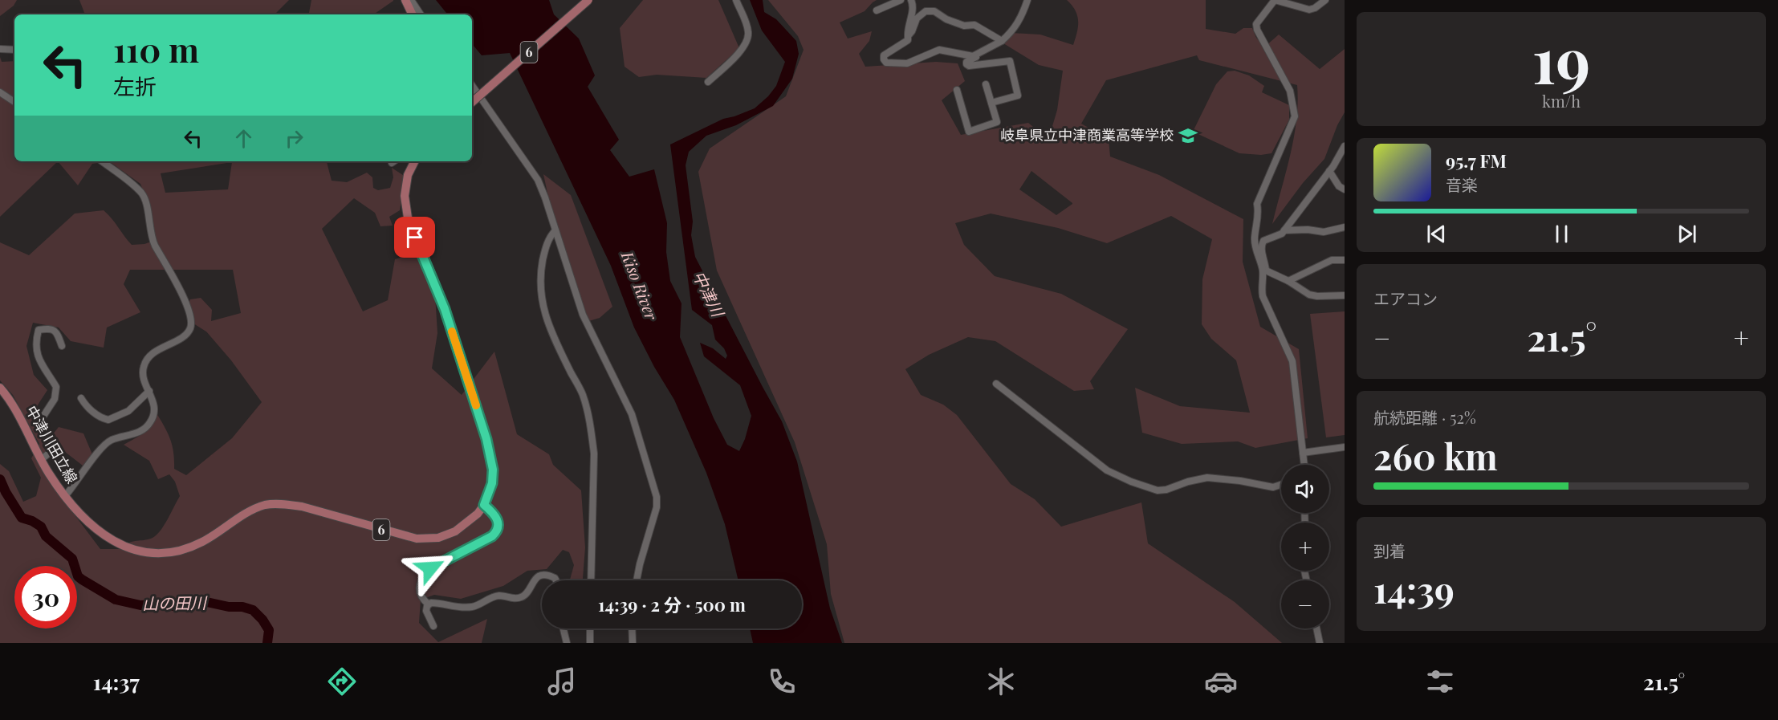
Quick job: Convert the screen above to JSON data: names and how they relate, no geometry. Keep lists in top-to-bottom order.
{
  "streets": {
    "main road": ["6", "中津川田立線"]
  },
  "water": ["Kiso River", "中津川", "山の田川"],
  "places": {
    "school or university": ["岐阜県立中津商業高等学校"]
  },
  "page": {
    "tile": [
      ["19", "km/h"],
      "エアコン",
      ["航続距離 · 52%", "260 km"],
      ["到着", "14:39"]
    ],
    "turn": ["110 m", "左折"],
    "song": ["95.7 FM", "音楽"],
    "heat": ["−", "21.5°", "+"],
    "map_buttons": ["+", "−"],
    "limit": "30",
    "trip": "14:39 · 2 分 · 500 m",
    "tabs": ["14:37", "21.5°"]
  }
}
